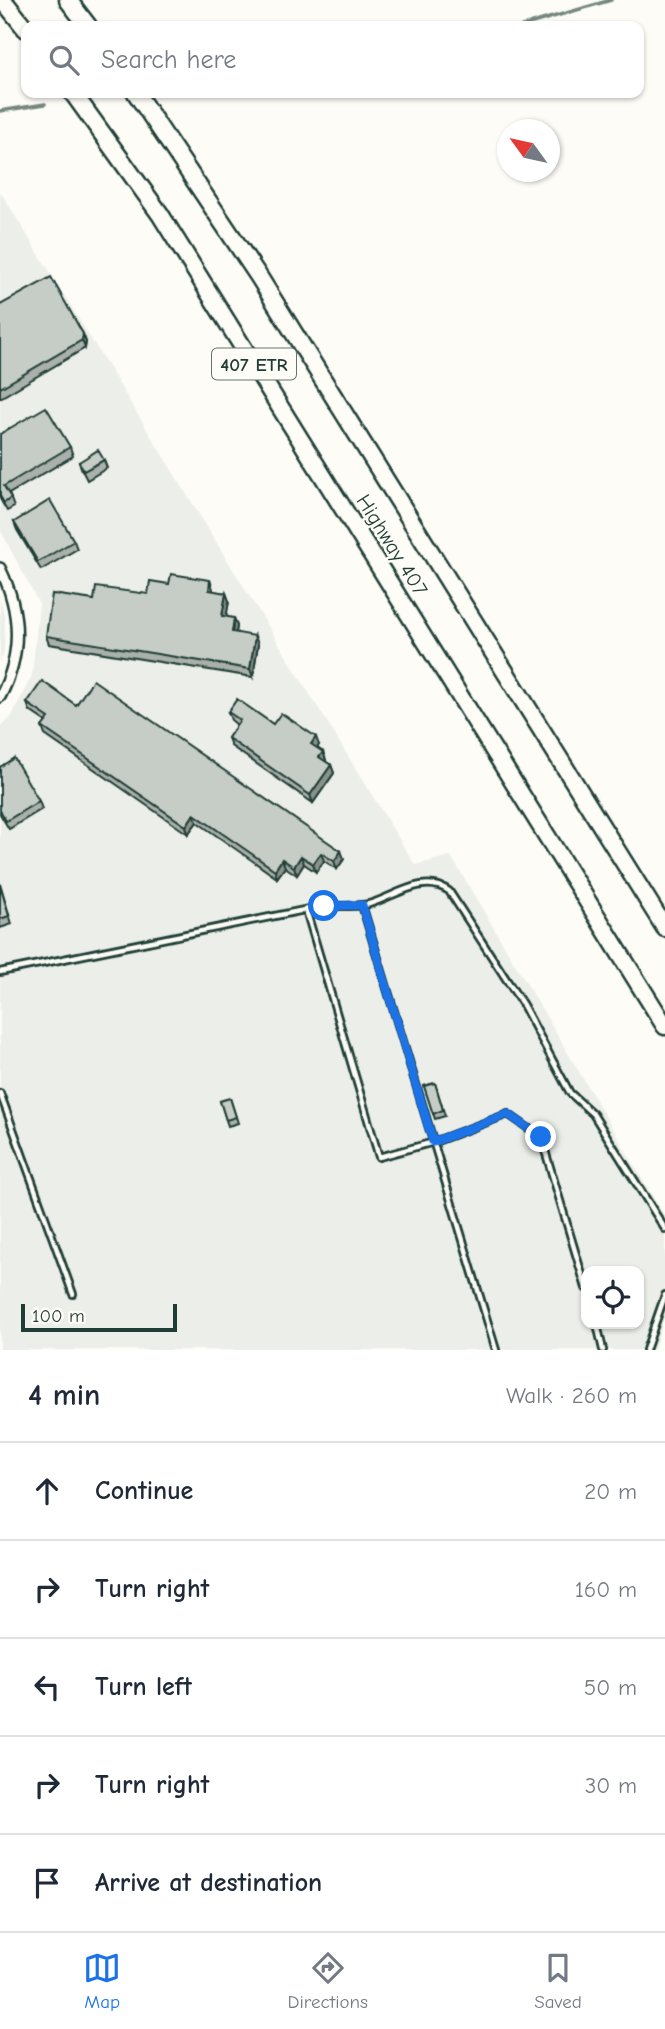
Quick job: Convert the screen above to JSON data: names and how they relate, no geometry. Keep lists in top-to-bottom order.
{
  "streets": {
    "highway": ["407 ETR", "Highway 407"]
  },
  "scale_bar": "100 m",
  "north": "top left",
  "page": {
    "search": "Search here",
    "scale": "100 m",
    "heading": ["4 min", "Walk · 260 m"],
    "list": [
      ["Continue", "20 m"],
      ["Turn right", "160 m"],
      ["Turn left", "50 m"],
      ["Turn right", "30 m"],
      "Arrive at destination"
    ],
    "nav": ["Map", "Directions", "Saved"]
  }
}
